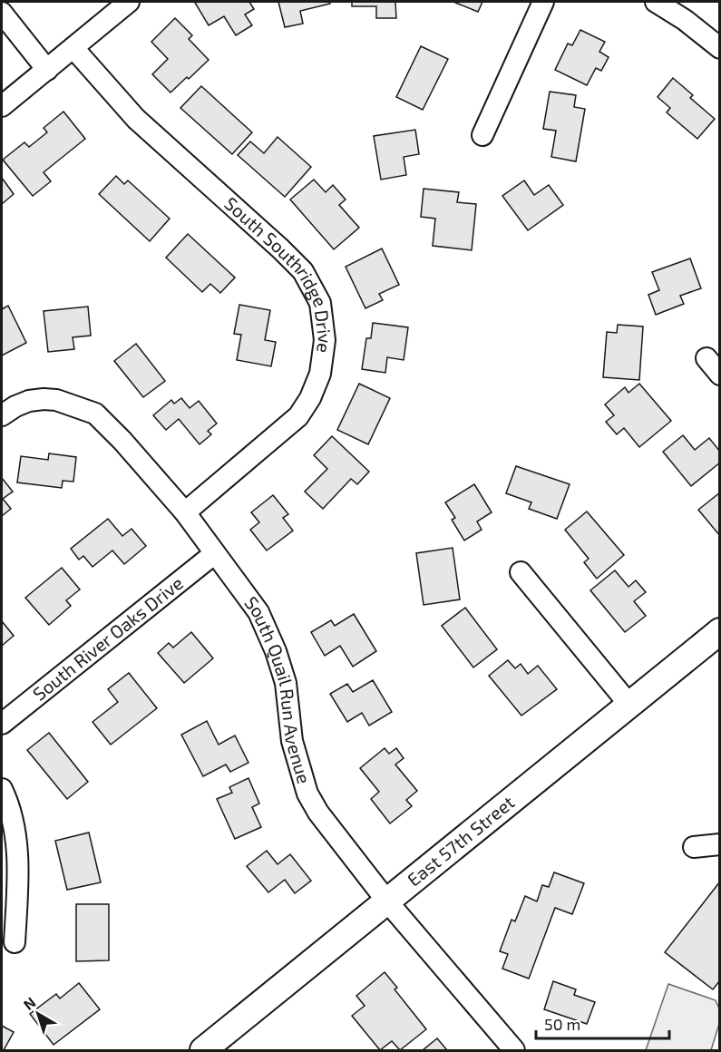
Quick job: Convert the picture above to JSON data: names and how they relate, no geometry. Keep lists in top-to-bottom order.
{
  "streets": {
    "main road": ["East 57th Street"],
    "street": ["South Southridge Drive", "South River Oaks Drive", "South Quail Run Avenue"]
  },
  "crossings": [
    ["South Southridge Drive", "South Quail Run Avenue"],
    ["South River Oaks Drive", "South Quail Run Avenue"],
    ["South Quail Run Avenue", "East 57th Street"]
  ],
  "scale_bar": "50 m",
  "north": "top left"
}
